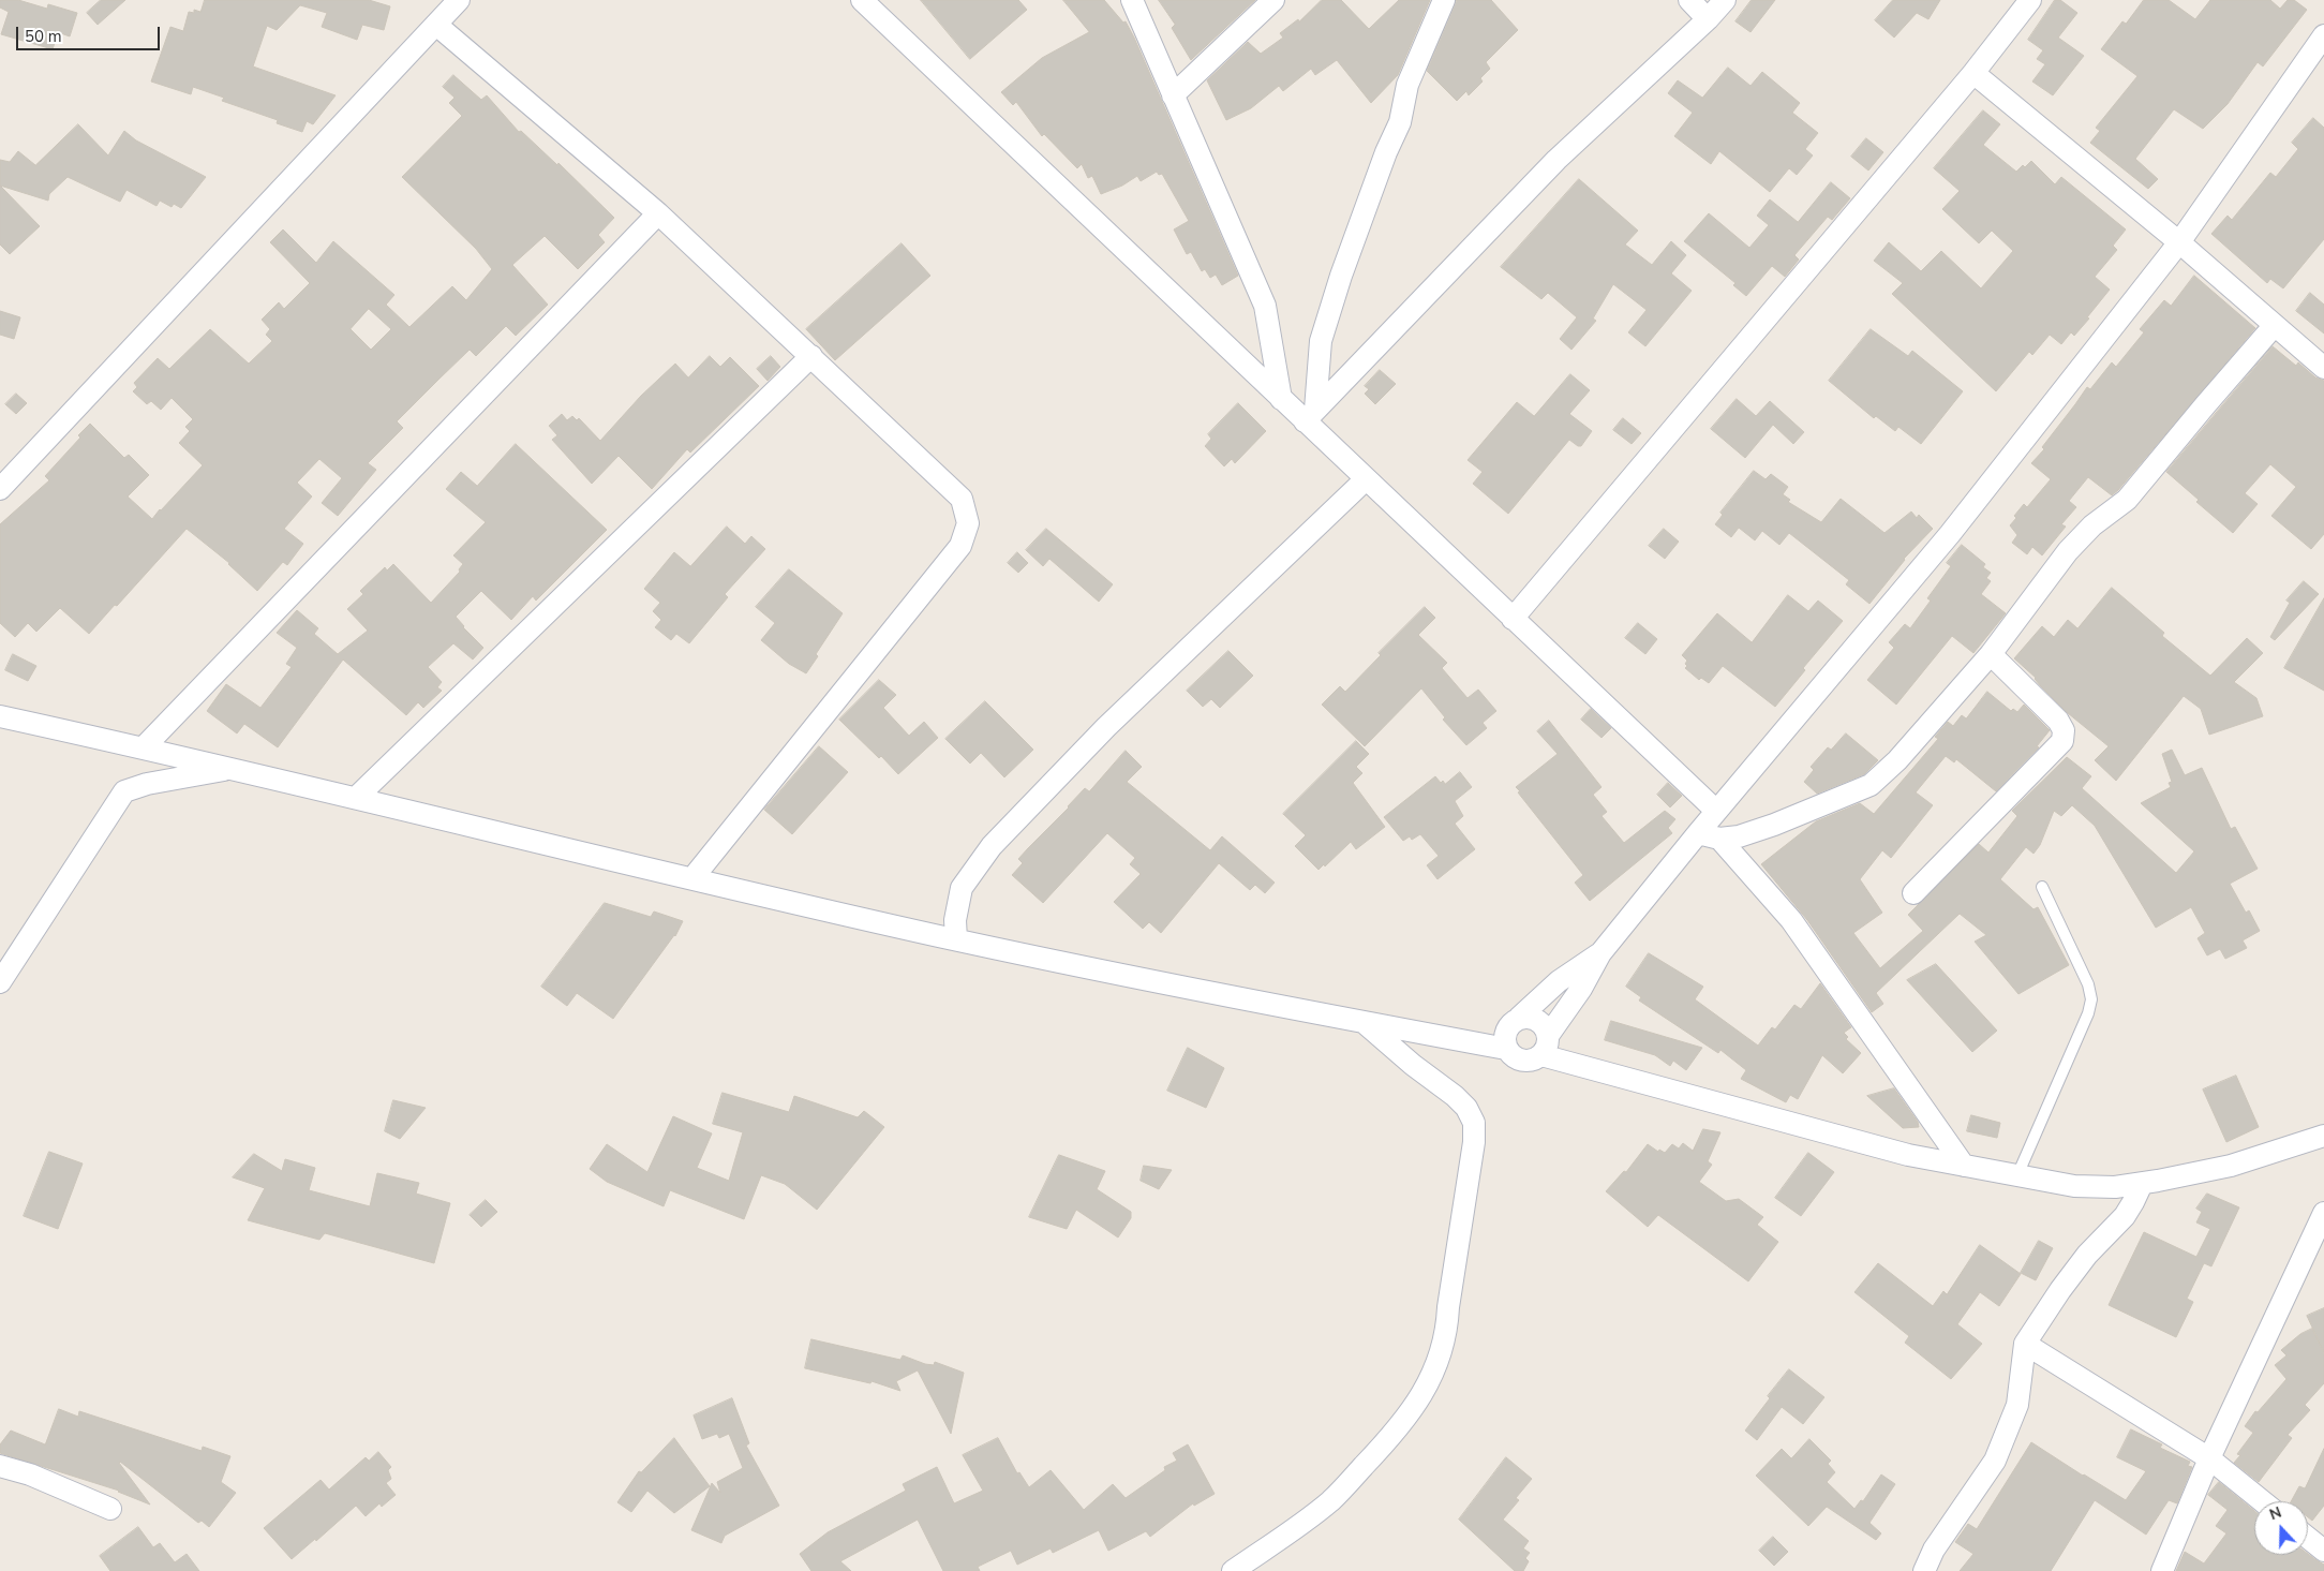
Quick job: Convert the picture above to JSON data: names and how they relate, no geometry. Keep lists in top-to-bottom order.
{
  "scale_bar": "50 m",
  "north": "top"
}
